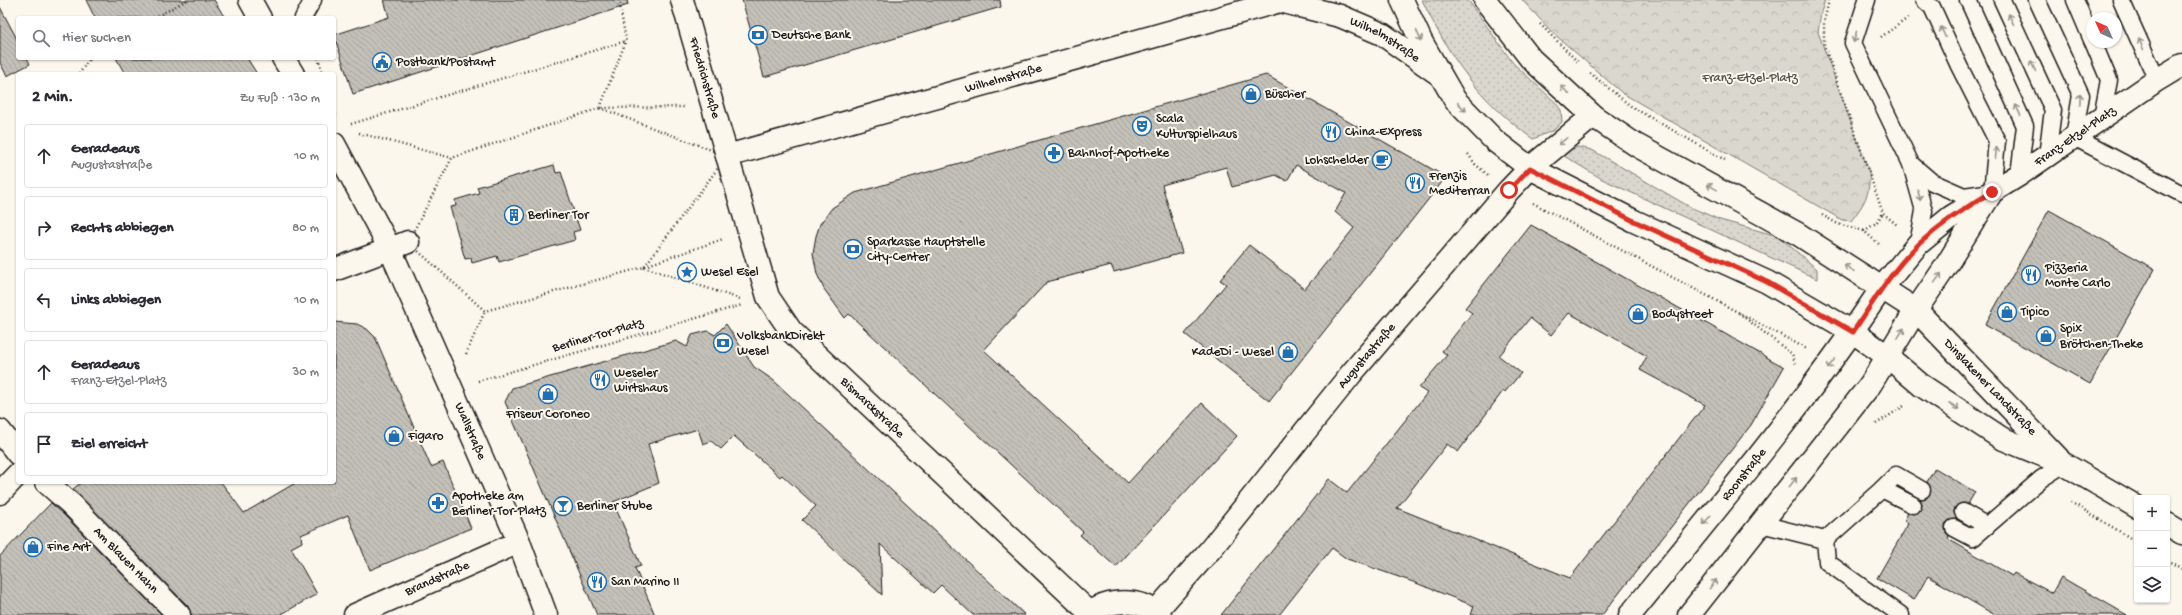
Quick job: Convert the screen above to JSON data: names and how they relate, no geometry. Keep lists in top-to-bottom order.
{
  "streets": {
    "street": [
      "Wilhelmstraße",
      "Friedrichstraße",
      "Franz-Etzel-Platz",
      "Augustastraße",
      "Dinslakener Landstraße",
      "Bismarckstraße",
      "Wallstraße",
      "Roonstraße",
      "Am Blauen Hahn",
      "Brandstraße"
    ],
    "path": ["Berliner-Tor-Platz"]
  },
  "crossings": [
    ["Wilhelmstraße", "Friedrichstraße"],
    ["Wilhelmstraße", "Dinslakener Landstraße"],
    ["Wilhelmstraße", "Bismarckstraße"],
    ["Friedrichstraße", "Bismarckstraße"],
    ["Franz-Etzel-Platz", "Dinslakener Landstraße"],
    ["Franz-Etzel-Platz", "Roonstraße"],
    ["Berliner-Tor-Platz", "Wallstraße"],
    ["Augustastraße", "Dinslakener Landstraße"],
    ["Dinslakener Landstraße", "Roonstraße"],
    ["Wallstraße", "Brandstraße"]
  ],
  "one_way": ["Roonstraße"],
  "parks": ["Franz-Etzel-Platz"],
  "places": {
    "bank": ["Deutsche Bank", "Sparkasse Hauptstelle City-Center", "VolksbankDirekt Wesel"],
    "public building": ["Postbank/Postamt"],
    "shop": [
      "Büscher",
      "Tipico",
      "Bodystreet",
      "Spix Brötchen-Theke",
      "KadeDi - Wesel",
      "Friseur Coroneo",
      "Figaro",
      "Fine Art"
    ],
    "theatre": ["Scala Kulturspielhaus"],
    "restaurant": [
      "China-Express",
      "Frenzis Mediterran",
      "Pizzeria Monte Carlo",
      "Weseler Wirtshaus",
      "San Marino II"
    ],
    "pharmacy": ["Bahnhof-Apotheke", "Apotheke am Berliner-Tor-Platz"],
    "cafe": ["Lohschelder"],
    "building": ["Berliner Tor"],
    "place": ["Wesel Esel"],
    "bar": ["Berliner Stube"]
  },
  "north": "top left",
  "page": {
    "search": "Hier suchen",
    "heading": ["2 Min.", "Zu Fuß · 130 m"],
    "list": [
      ["Geradeaus", "Augustastraße", "10 m"],
      ["Rechts abbiegen", "80 m"],
      ["Links abbiegen", "10 m"],
      ["Geradeaus", "Franz-Etzel-Platz", "30 m"],
      "Ziel erreicht"
    ],
    "map_buttons": ["+", "−"]
  }
}
